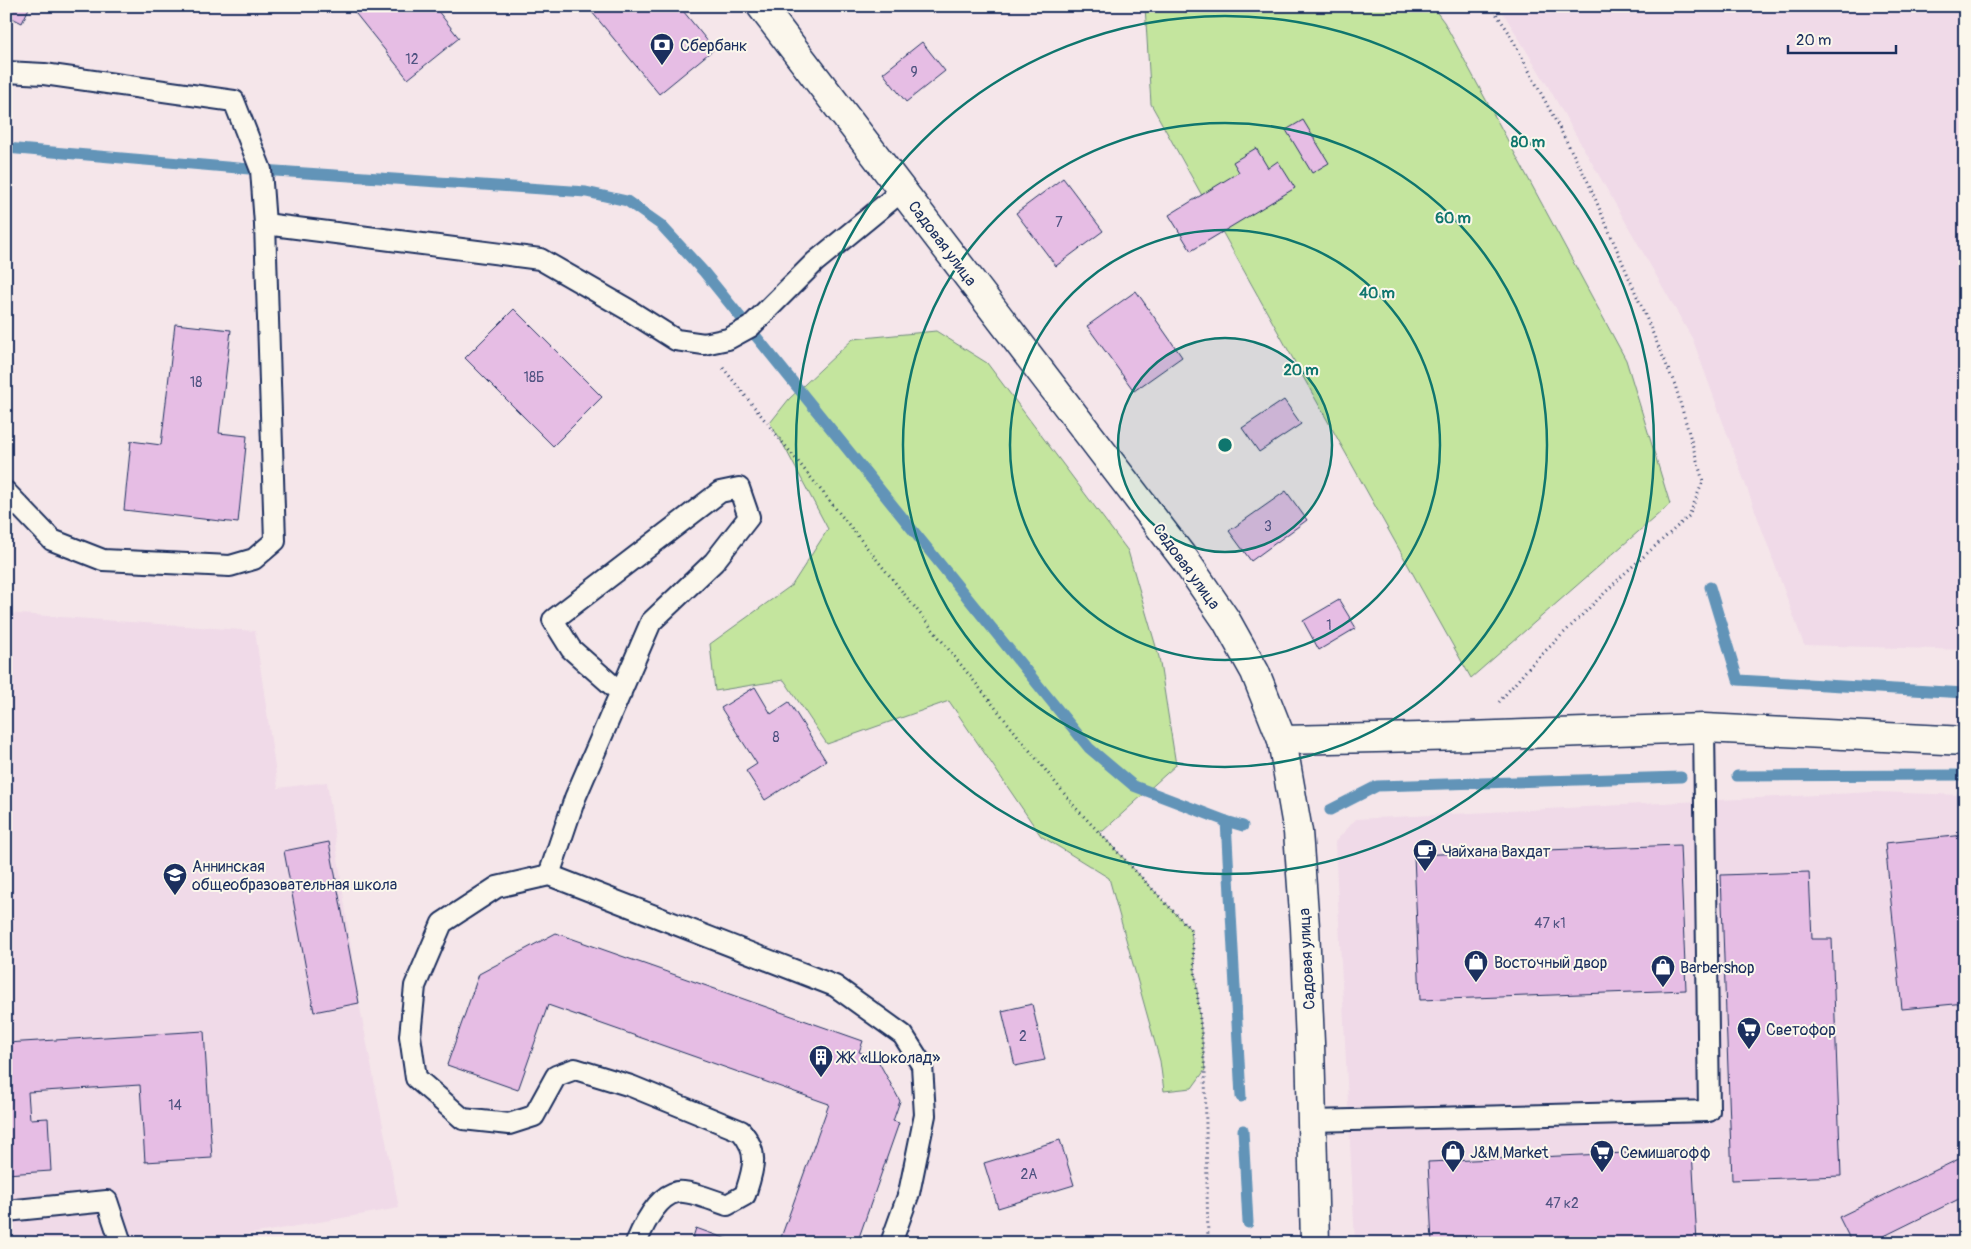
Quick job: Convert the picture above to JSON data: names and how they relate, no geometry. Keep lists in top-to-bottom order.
{
  "streets": {
    "main road": ["Садовая улица"]
  },
  "places": {
    "bank": ["Сбербанк"],
    "cafe": ["Чайхана Вахдат"],
    "school or university": ["Аннинская общеобразовательная школа"],
    "shop": ["Восточный двор", "Barbershop", "J&M Market"],
    "supermarket": ["Светофор", "Семишагофф"],
    "building": ["ЖК «Шоколад»"]
  },
  "house_numbers": [
    "12",
    "9",
    "7",
    "18Б",
    "18",
    "3",
    "1",
    "8",
    "47 к1",
    "2",
    "14",
    "2А",
    "47 к2"
  ],
  "scale_bar": "20 m",
  "rings": [
    "80 m",
    "60 m",
    "40 m",
    "20 m"
  ]
}
